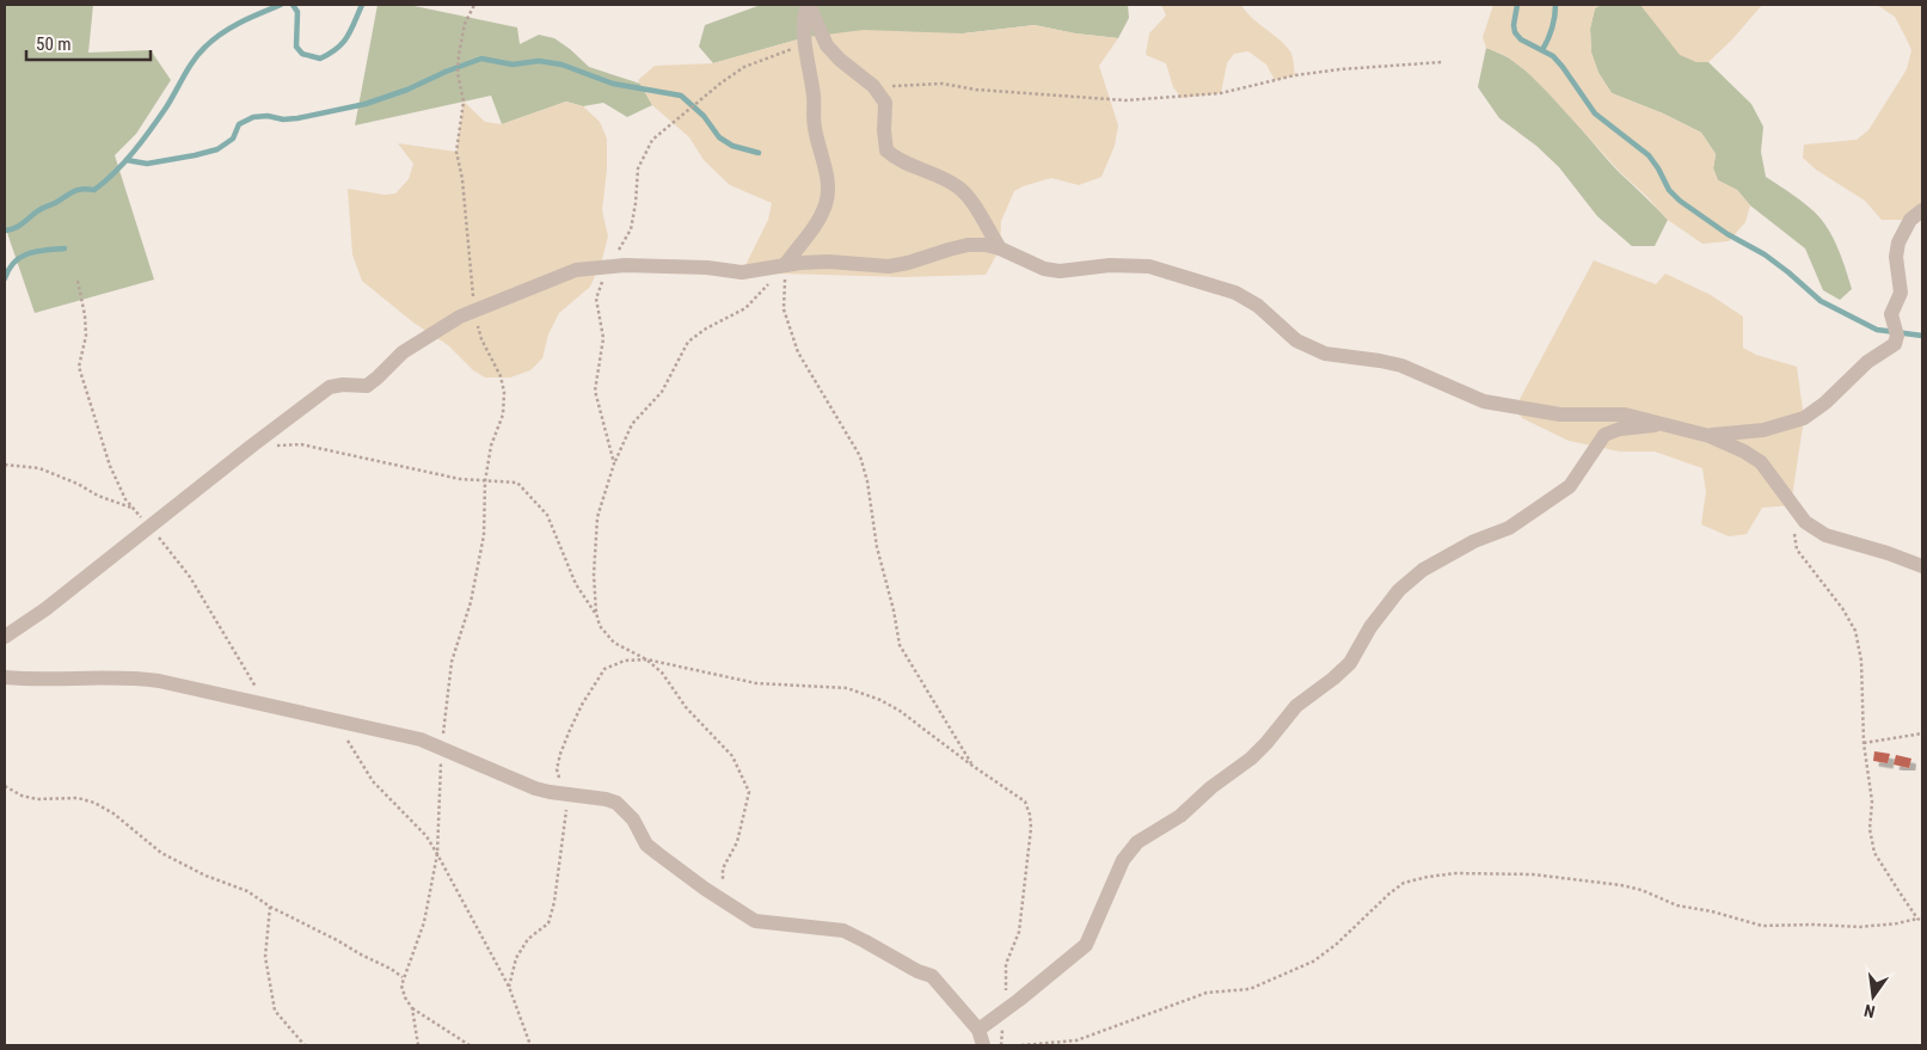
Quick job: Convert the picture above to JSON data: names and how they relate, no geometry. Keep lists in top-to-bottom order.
{
  "scale_bar": "50 m",
  "north": "bottom"
}
